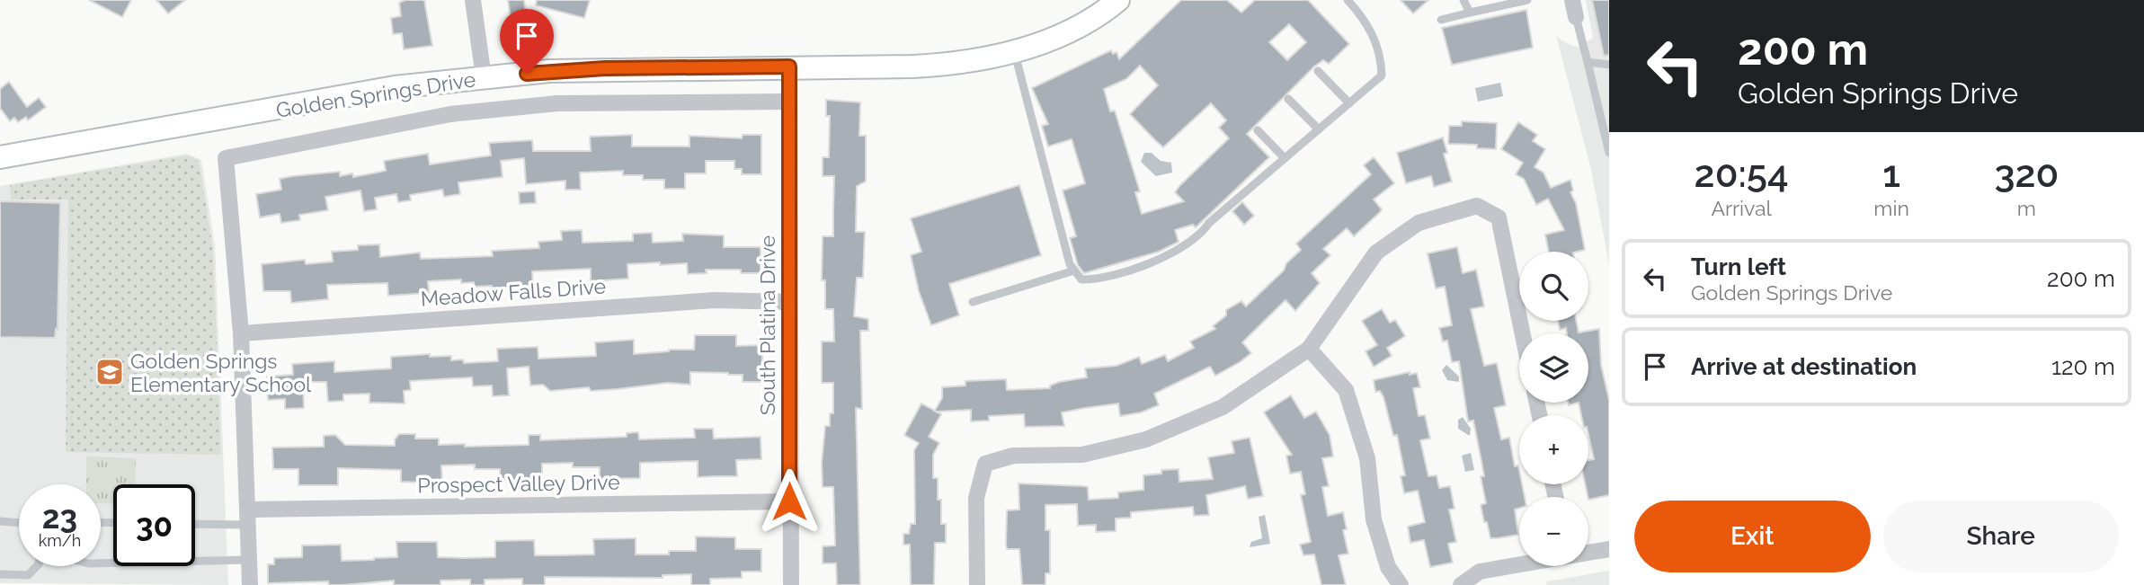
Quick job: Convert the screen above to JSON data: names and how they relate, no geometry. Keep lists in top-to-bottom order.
{
  "streets": {
    "main road": ["Golden Springs Drive"],
    "street": ["Meadow Falls Drive", "South Platina Drive", "Prospect Valley Drive"]
  },
  "crossings": [
    ["Golden Springs Drive", "South Platina Drive"],
    ["Meadow Falls Drive", "South Platina Drive"],
    ["South Platina Drive", "Prospect Valley Drive"]
  ],
  "places": {
    "school or university": ["Golden Springs Elementary School"]
  },
  "page": {
    "turn": ["200 m", "Golden Springs Drive"],
    "eta": [
      "20:54",
      "Arrival",
      "1",
      "min",
      "320",
      "m"
    ],
    "list": [
      {
        "name": "Turn left",
        "note": "Golden Springs Drive",
        "value": "200 m"
      },
      {
        "name": "Arrive at destination",
        "value": "120 m"
      }
    ],
    "map_buttons": ["+", "−"],
    "speed": "23 km/h",
    "limit": "30",
    "buttons": ["Exit", "Share"]
  }
}
